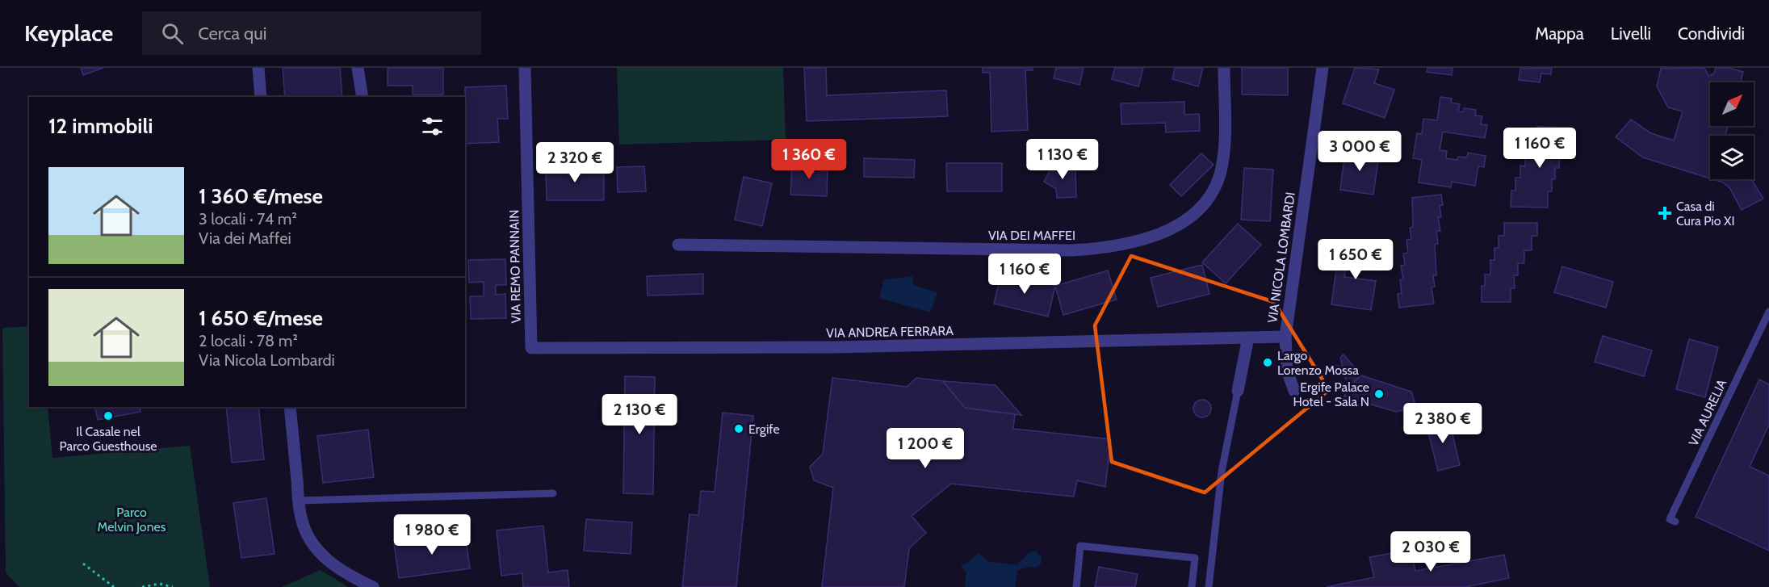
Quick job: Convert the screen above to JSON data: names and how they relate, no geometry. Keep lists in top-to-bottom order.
{
  "streets": {
    "street": [
      "VIA DEI MAFFEI",
      "VIA NICOLA LOMBARDI",
      "VIA REMO PANNAIN",
      "VIA ANDREA FERRARA"
    ],
    "lane": ["VIA AURELIA"]
  },
  "crossings": [
    ["VIA REMO PANNAIN", "VIA ANDREA FERRARA"]
  ],
  "parks": ["Parco Melvin Jones"],
  "places": {
    "health": ["Casa di Cura Pio XI"],
    "other": [
      "Largo Lorenzo Mossa",
      "Ergife Palace Hotel - Sala N",
      "Il Casale nel Parco Guesthouse",
      "Ergife"
    ]
  },
  "north": "top right",
  "page": {
    "header": "Keyplace",
    "search": "Cerca qui",
    "nav": ["Mappa", "Livelli", "Condividi"],
    "heading": "12 immobili",
    "price": [
      "1 160 €",
      "3 000 €",
      "1 360 €",
      "1 130 €",
      "2 320 €",
      "1 650 €",
      "1 160 €",
      "2 130 €",
      "2 380 €",
      "1 200 €",
      "1 980 €",
      "2 030 €"
    ],
    "list": [
      {
        "name": "1 360 €/mese",
        "note": "3 locali · 74 m² · Via dei Maffei"
      },
      {
        "name": "1 650 €/mese",
        "note": "2 locali · 78 m² · Via Nicola Lombardi"
      }
    ]
  }
}
